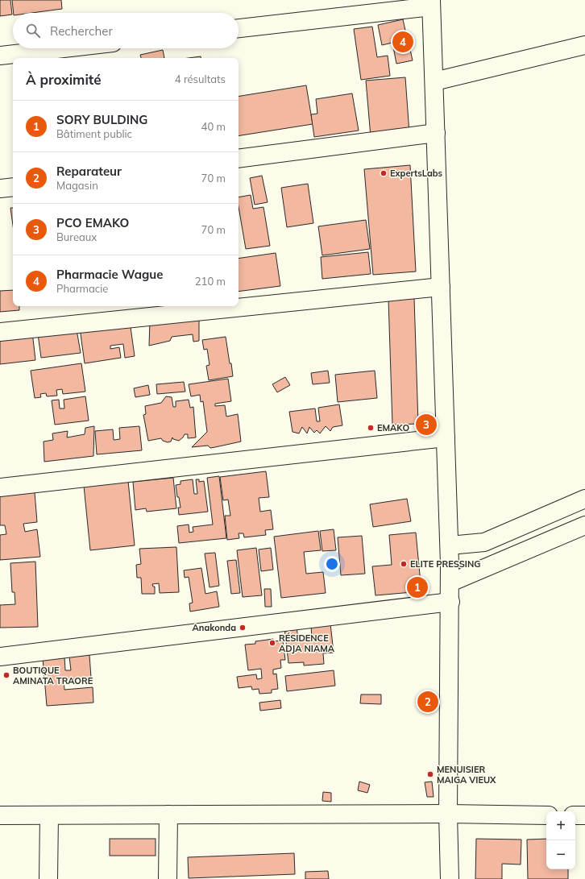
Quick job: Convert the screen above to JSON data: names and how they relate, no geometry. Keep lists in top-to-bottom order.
{
  "places": [
    "ExpertsLabs",
    "EMAKO",
    "ELITE PRESSING",
    "Anakonda",
    "RÉSIDENCE ADJA NIAMA",
    "BOUTIQUE AMINATA TRAORE",
    "MENUISIER MAIGA VIEUX"
  ],
  "page": {
    "search": "Rechercher",
    "pins": [
      "4",
      "3",
      "1",
      "2"
    ],
    "heading": ["À proximité", "4 résultats"],
    "list": [
      {
        "mark": "1",
        "name": "SORY BULDING",
        "note": "Bâtiment public",
        "value": "40 m"
      },
      {
        "mark": "2",
        "name": "Reparateur",
        "note": "Magasin",
        "value": "70 m"
      },
      {
        "mark": "3",
        "name": "PCO EMAKO",
        "note": "Bureaux",
        "value": "70 m"
      },
      {
        "mark": "4",
        "name": "Pharmacie Wague",
        "note": "Pharmacie",
        "value": "210 m"
      }
    ],
    "map_buttons": ["+", "−"]
  }
}
